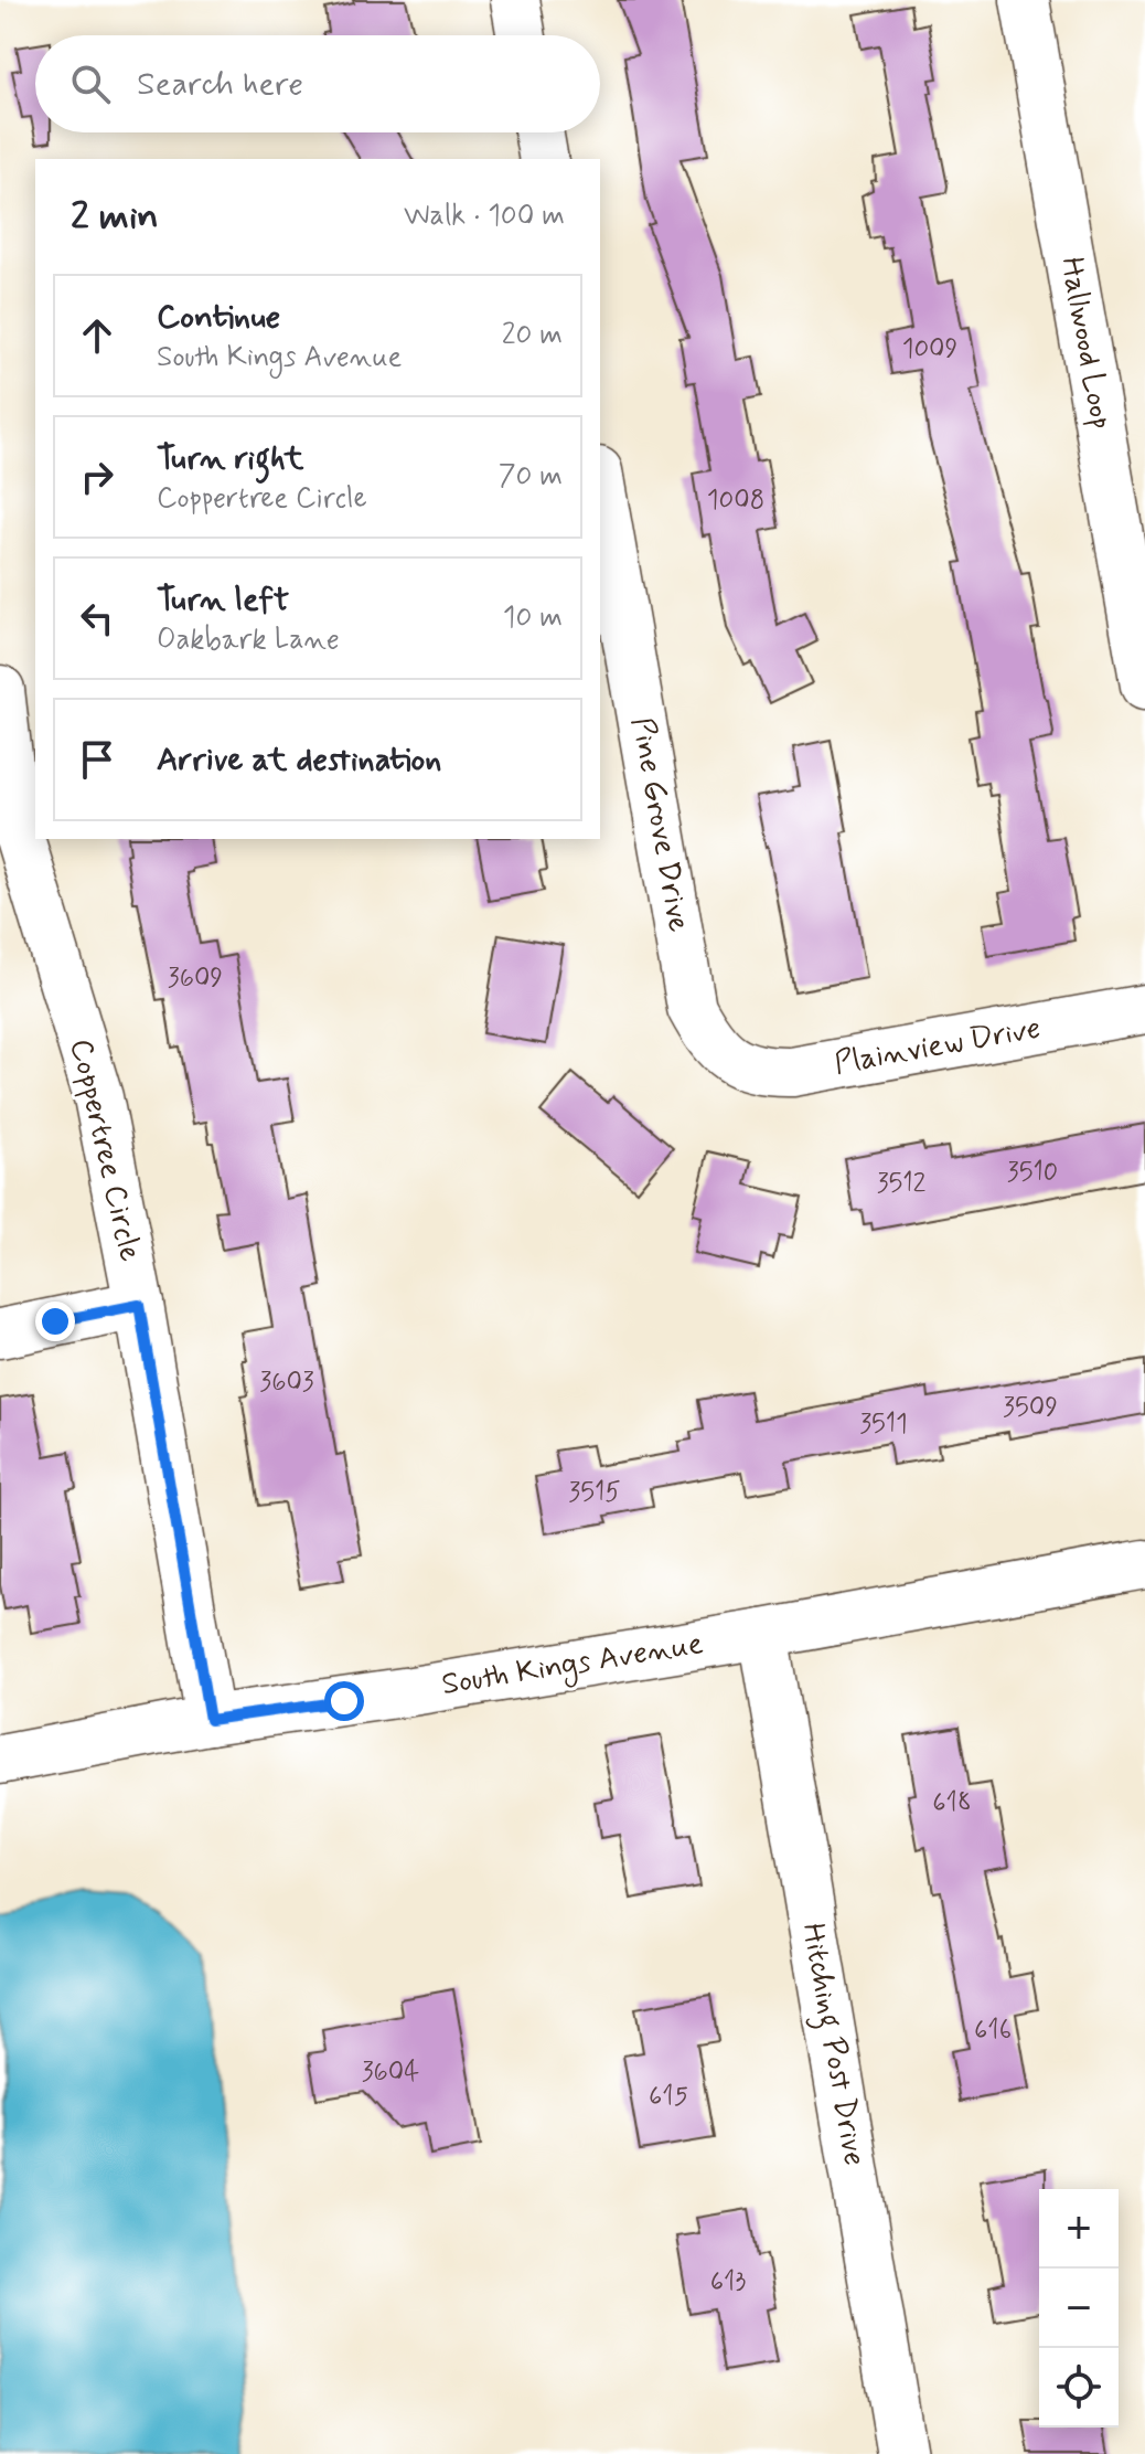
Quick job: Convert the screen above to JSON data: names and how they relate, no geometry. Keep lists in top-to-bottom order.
{
  "streets": {
    "street": [
      "Hallwood Loop",
      "Pine Grove Drive",
      "Plainview Drive",
      "Coppertree Circle",
      "South Kings Avenue",
      "Hitching Post Drive"
    ]
  },
  "crossings": [
    ["Pine Grove Drive", "Plainview Drive"],
    ["Coppertree Circle", "South Kings Avenue"],
    ["South Kings Avenue", "Hitching Post Drive"]
  ],
  "house_numbers": [
    "1009",
    "1008",
    "3609",
    "3510",
    "3512",
    "3603",
    "3509",
    "3511",
    "3515",
    "618",
    "616",
    "3604",
    "615",
    "613"
  ],
  "page": {
    "search": "Search here",
    "heading": ["2 min", "Walk · 100 m"],
    "list": [
      ["Continue", "South Kings Avenue", "20 m"],
      ["Turn right", "Coppertree Circle", "70 m"],
      ["Turn left", "Oakbark Lane", "10 m"],
      "Arrive at destination"
    ],
    "map_buttons": ["+", "−"]
  }
}
